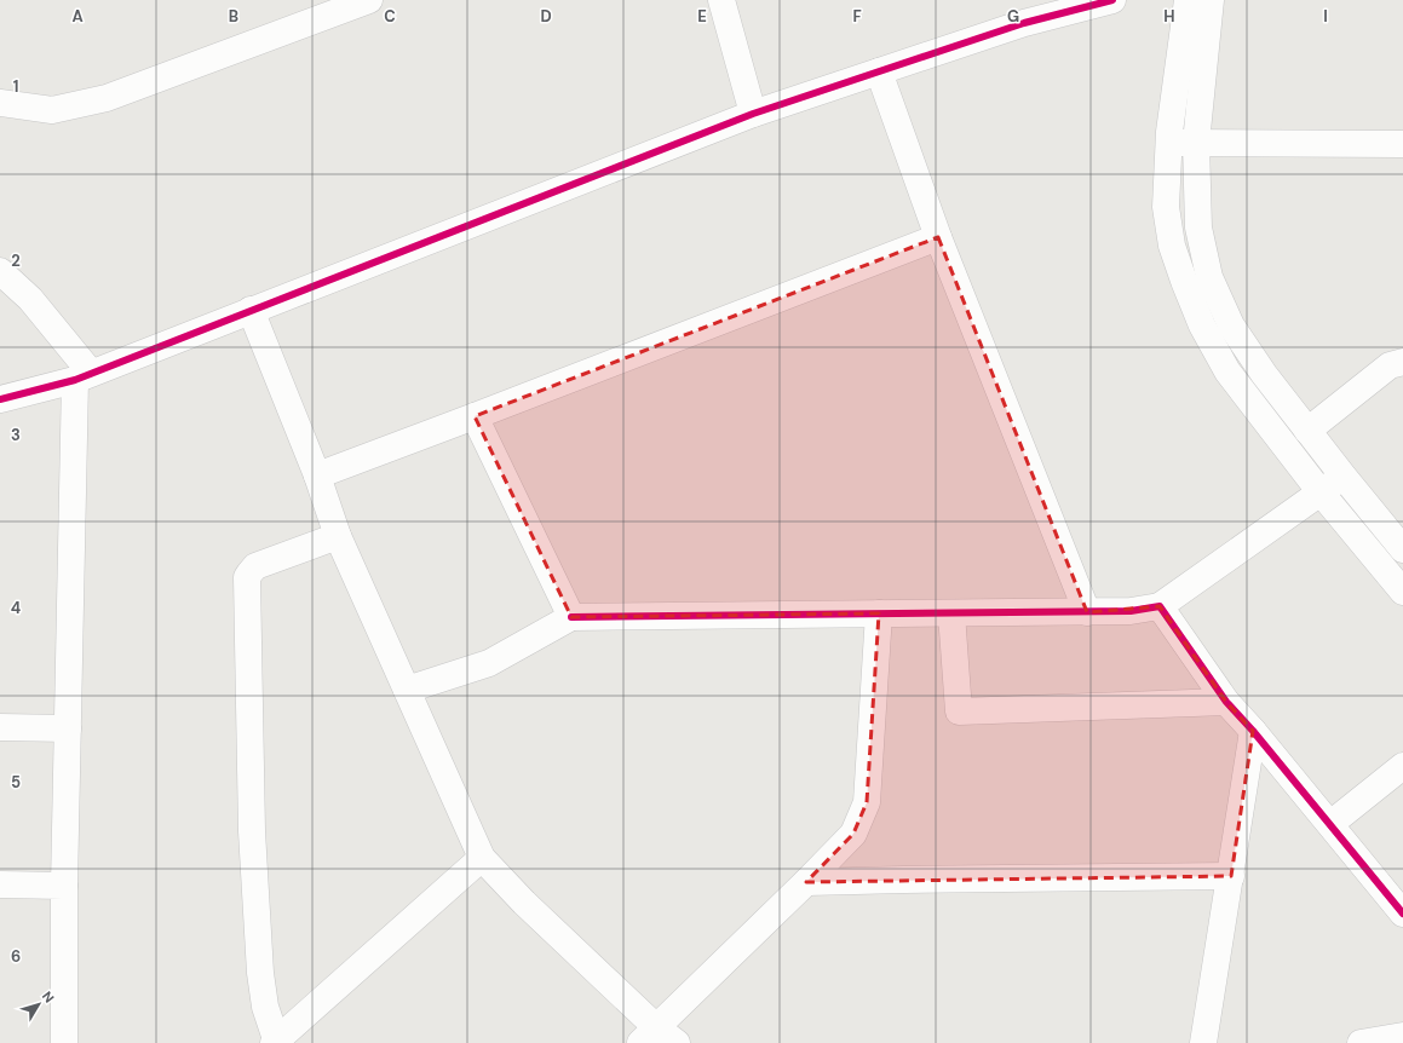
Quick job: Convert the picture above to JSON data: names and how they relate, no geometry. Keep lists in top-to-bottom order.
{
  "north": "top right",
  "grid": {
    "columns": [
      "A",
      "B",
      "C",
      "D",
      "E",
      "F",
      "G",
      "H",
      "I"
    ],
    "rows": [
      "1",
      "2",
      "3",
      "4",
      "5",
      "6"
    ]
  }
}
